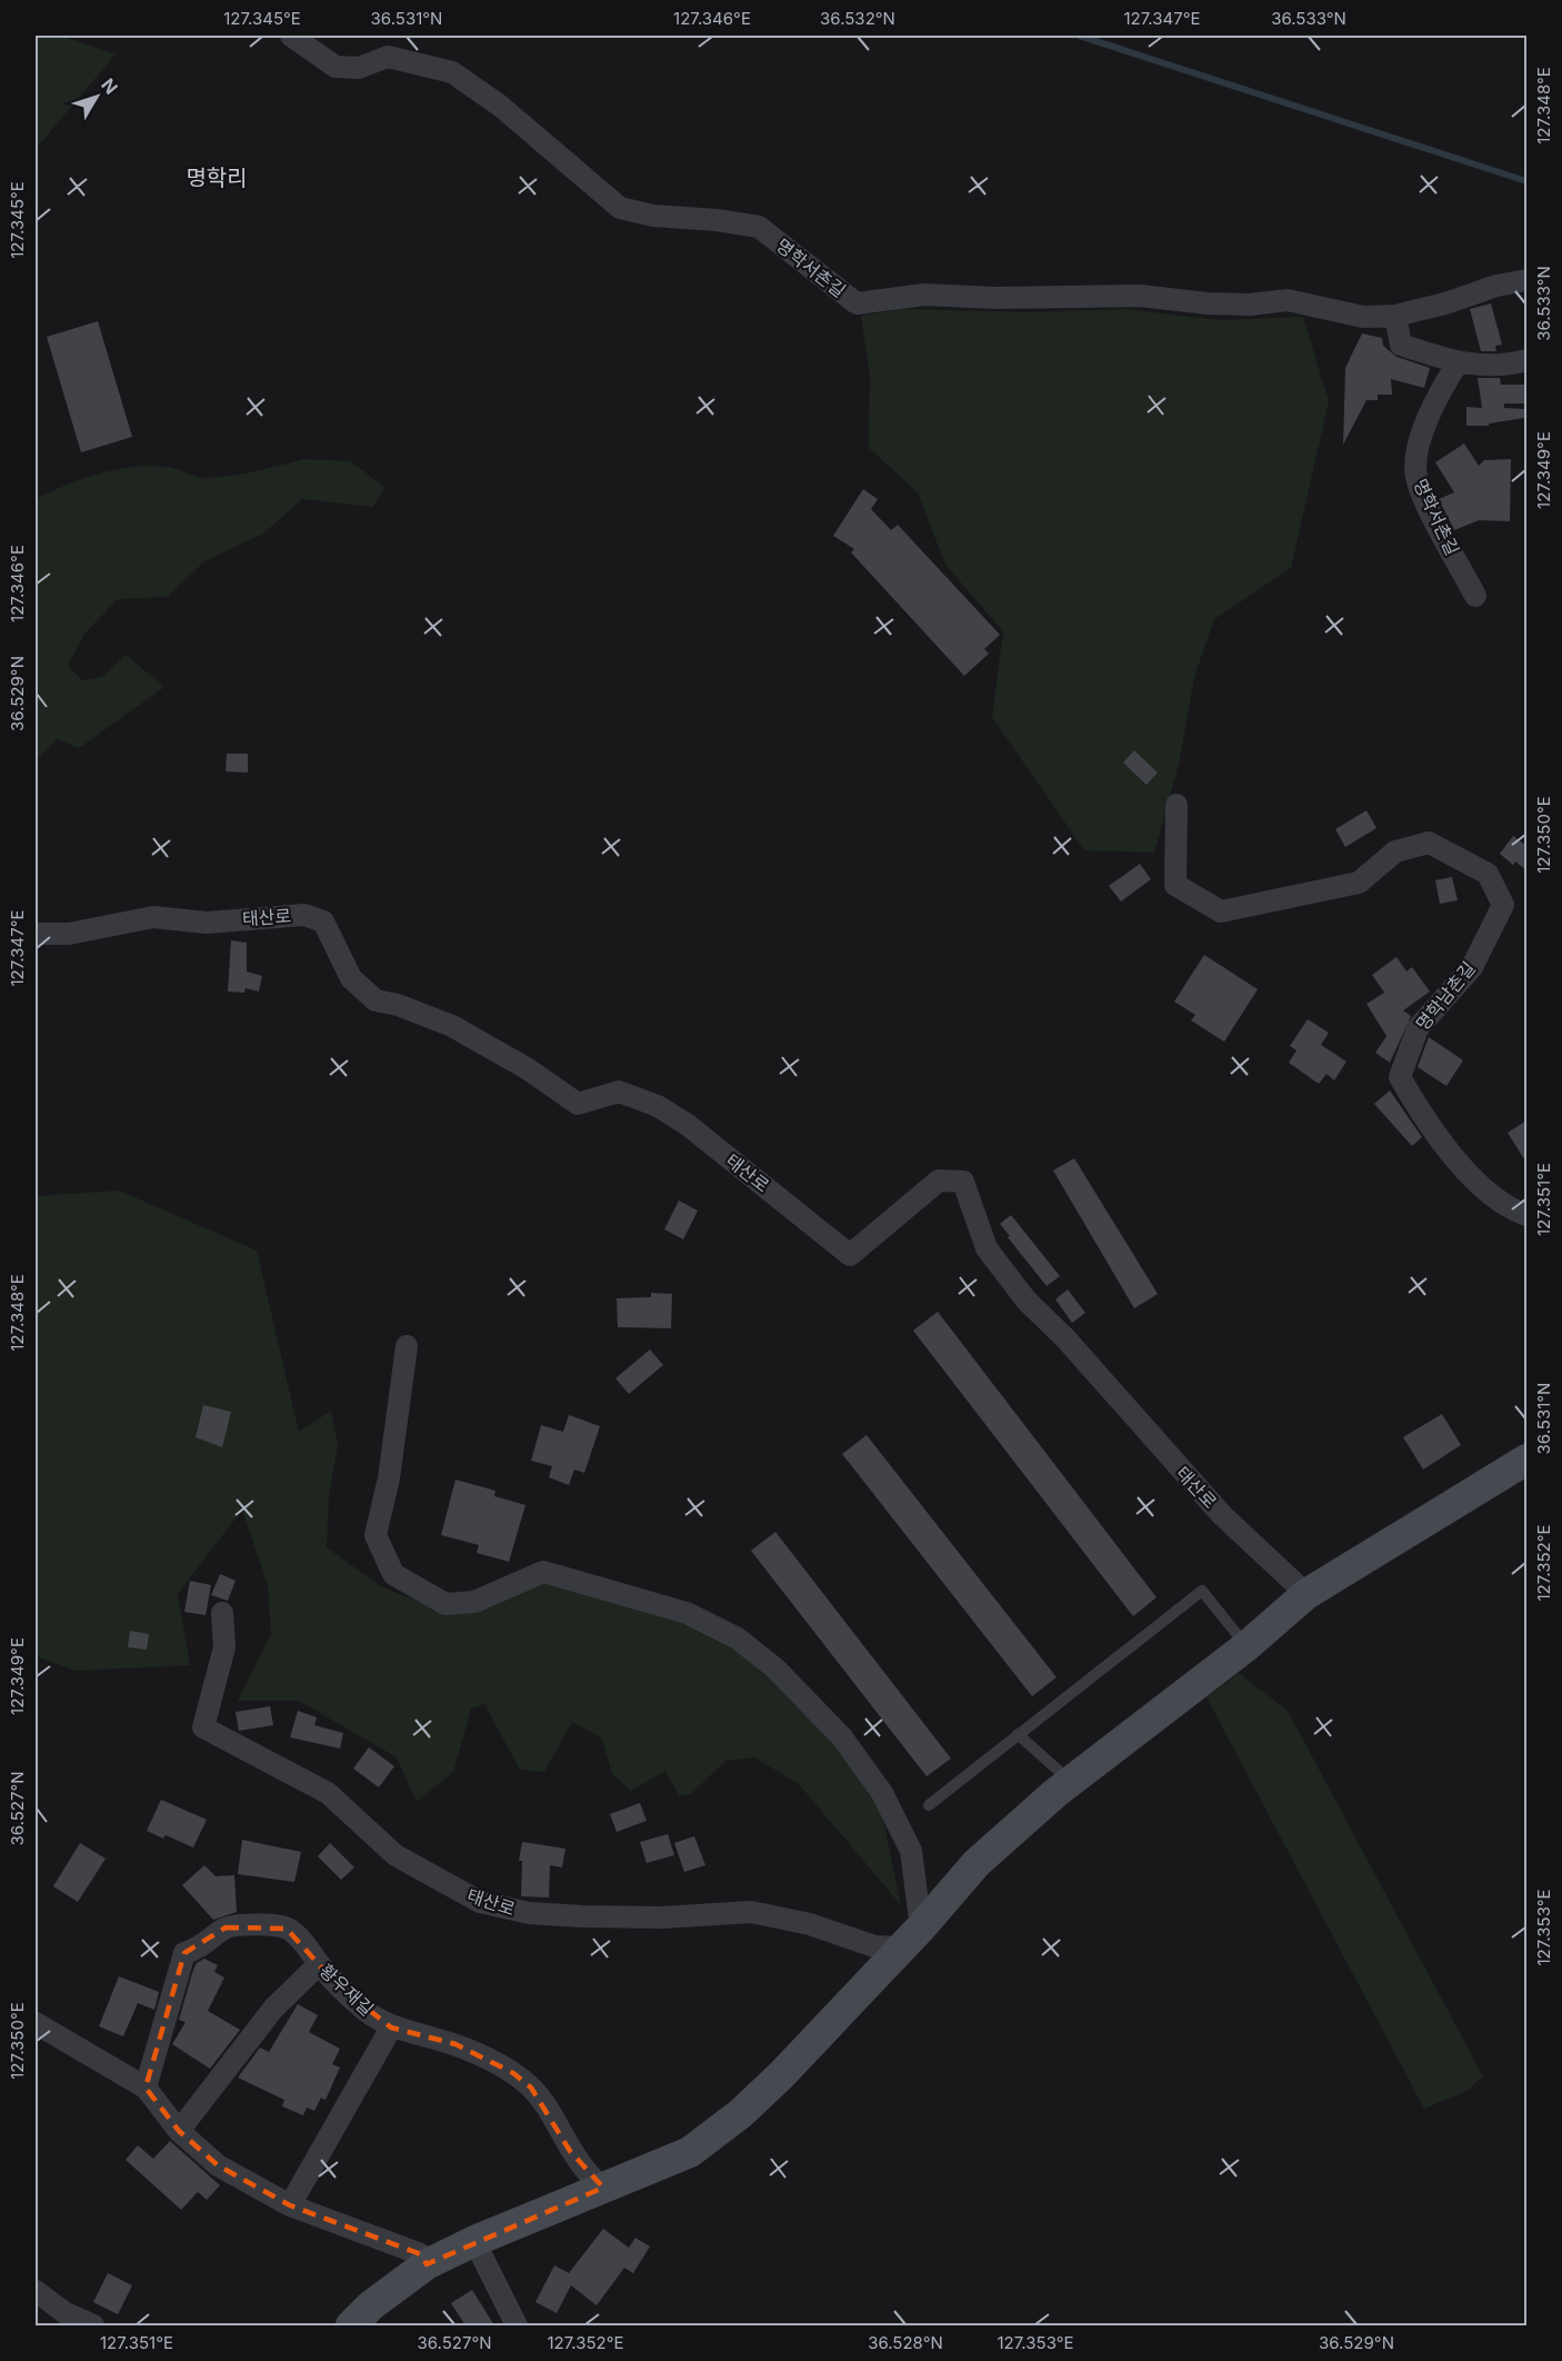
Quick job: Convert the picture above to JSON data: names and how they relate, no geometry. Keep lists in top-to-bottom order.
{
  "streets": {
    "street": [
      "명학서촌길",
      "태산로",
      "명학남촌길",
      "황우재길"
    ]
  },
  "districts": ["명학리"],
  "north": "top right",
  "coordinates": [
    "127.345°E",
    "36.531°N",
    "127.346°E",
    "36.532°N",
    "127.347°E",
    "36.533°N",
    "127.348°E",
    "127.349°E",
    "36.529°N",
    "127.350°E",
    "127.351°E",
    "127.352°E",
    "36.527°N",
    "127.353°E",
    "36.528°N"
  ]
}
